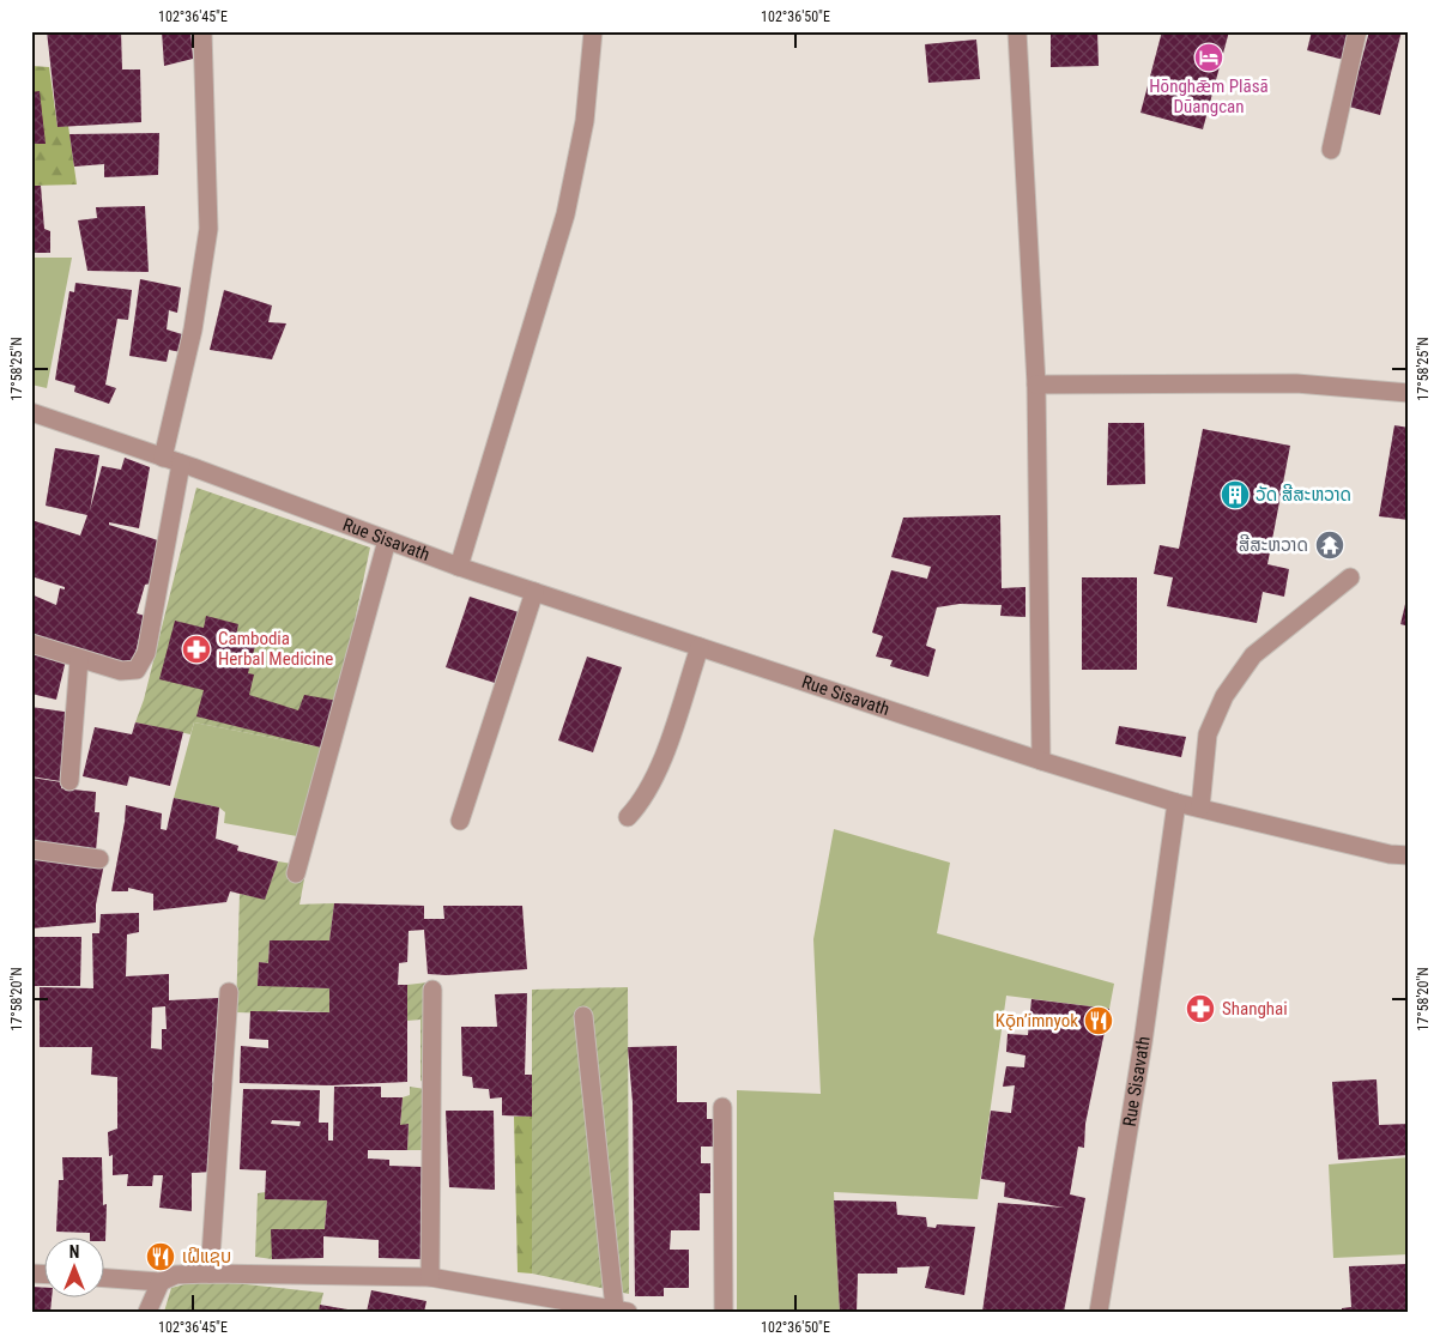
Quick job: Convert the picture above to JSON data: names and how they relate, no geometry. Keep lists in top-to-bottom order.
{
  "streets": {
    "street": ["Rue Sisavath"]
  },
  "places": {
    "hotel": ["Hōnghǣm Plāsā Dūangcan"],
    "building": ["ວັດ ສີສະຫວາດ"],
    "temple": ["ສີສະຫວາດ"],
    "pharmacy": ["Cambodia Herbal Medicine", "Shanghai"],
    "restaurant": ["Kǭn’imnyok", "ເຝີແຊບ"]
  },
  "north": "top",
  "coordinates": [
    "102°36'45\"E",
    "102°36'50\"E",
    "17°58'25\"N",
    "17°58'20\"N"
  ]
}
